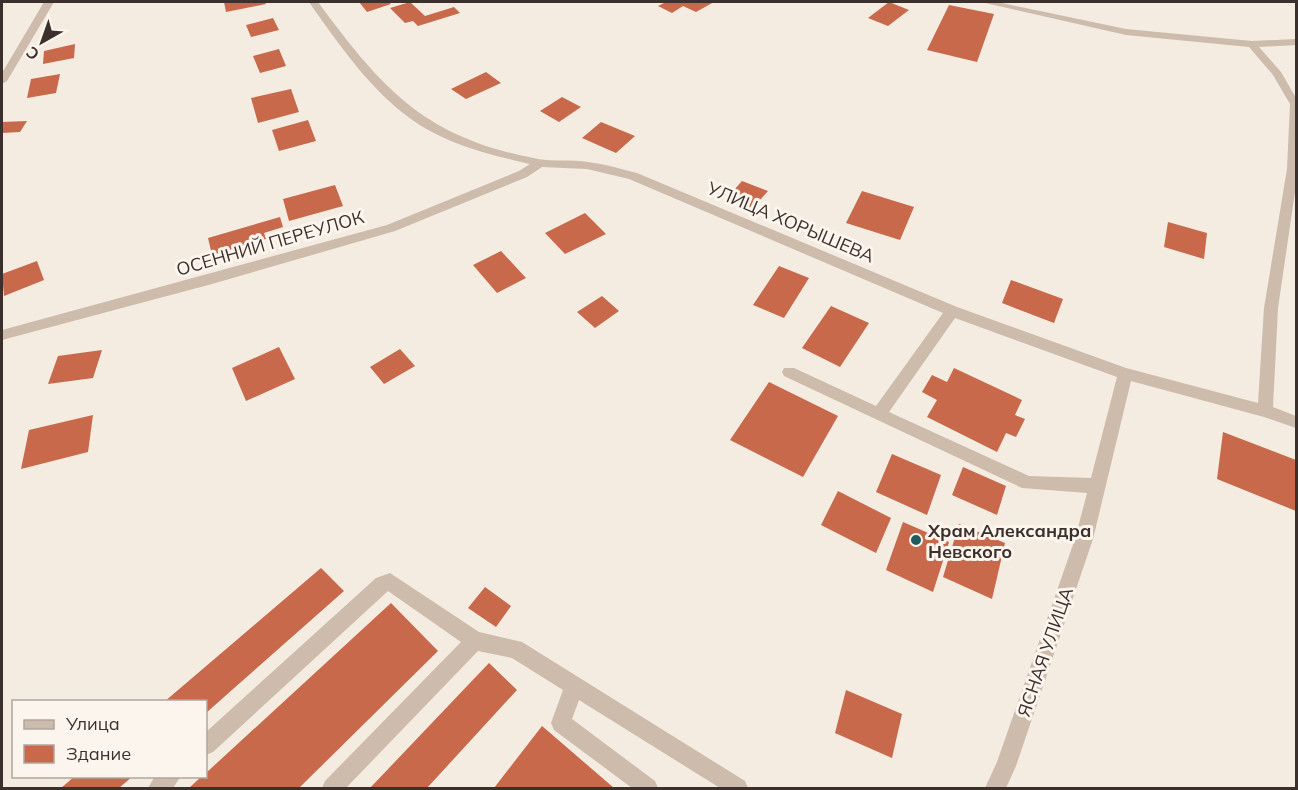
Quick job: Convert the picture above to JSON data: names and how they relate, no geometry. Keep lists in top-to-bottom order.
{
  "streets": {
    "street": ["УЛИЦА ХОРЫШЕВА", "ОСЕННИЙ ПЕРЕУЛОК", "ЯСНАЯ УЛИЦА"]
  },
  "crossings": [
    ["УЛИЦА ХОРЫШЕВА", "ОСЕННИЙ ПЕРЕУЛОК"],
    ["УЛИЦА ХОРЫШЕВА", "ЯСНАЯ УЛИЦА"]
  ],
  "places": ["Храм Александра Невского"],
  "legend": ["Улица", "Здание"],
  "north": "bottom left"
}
